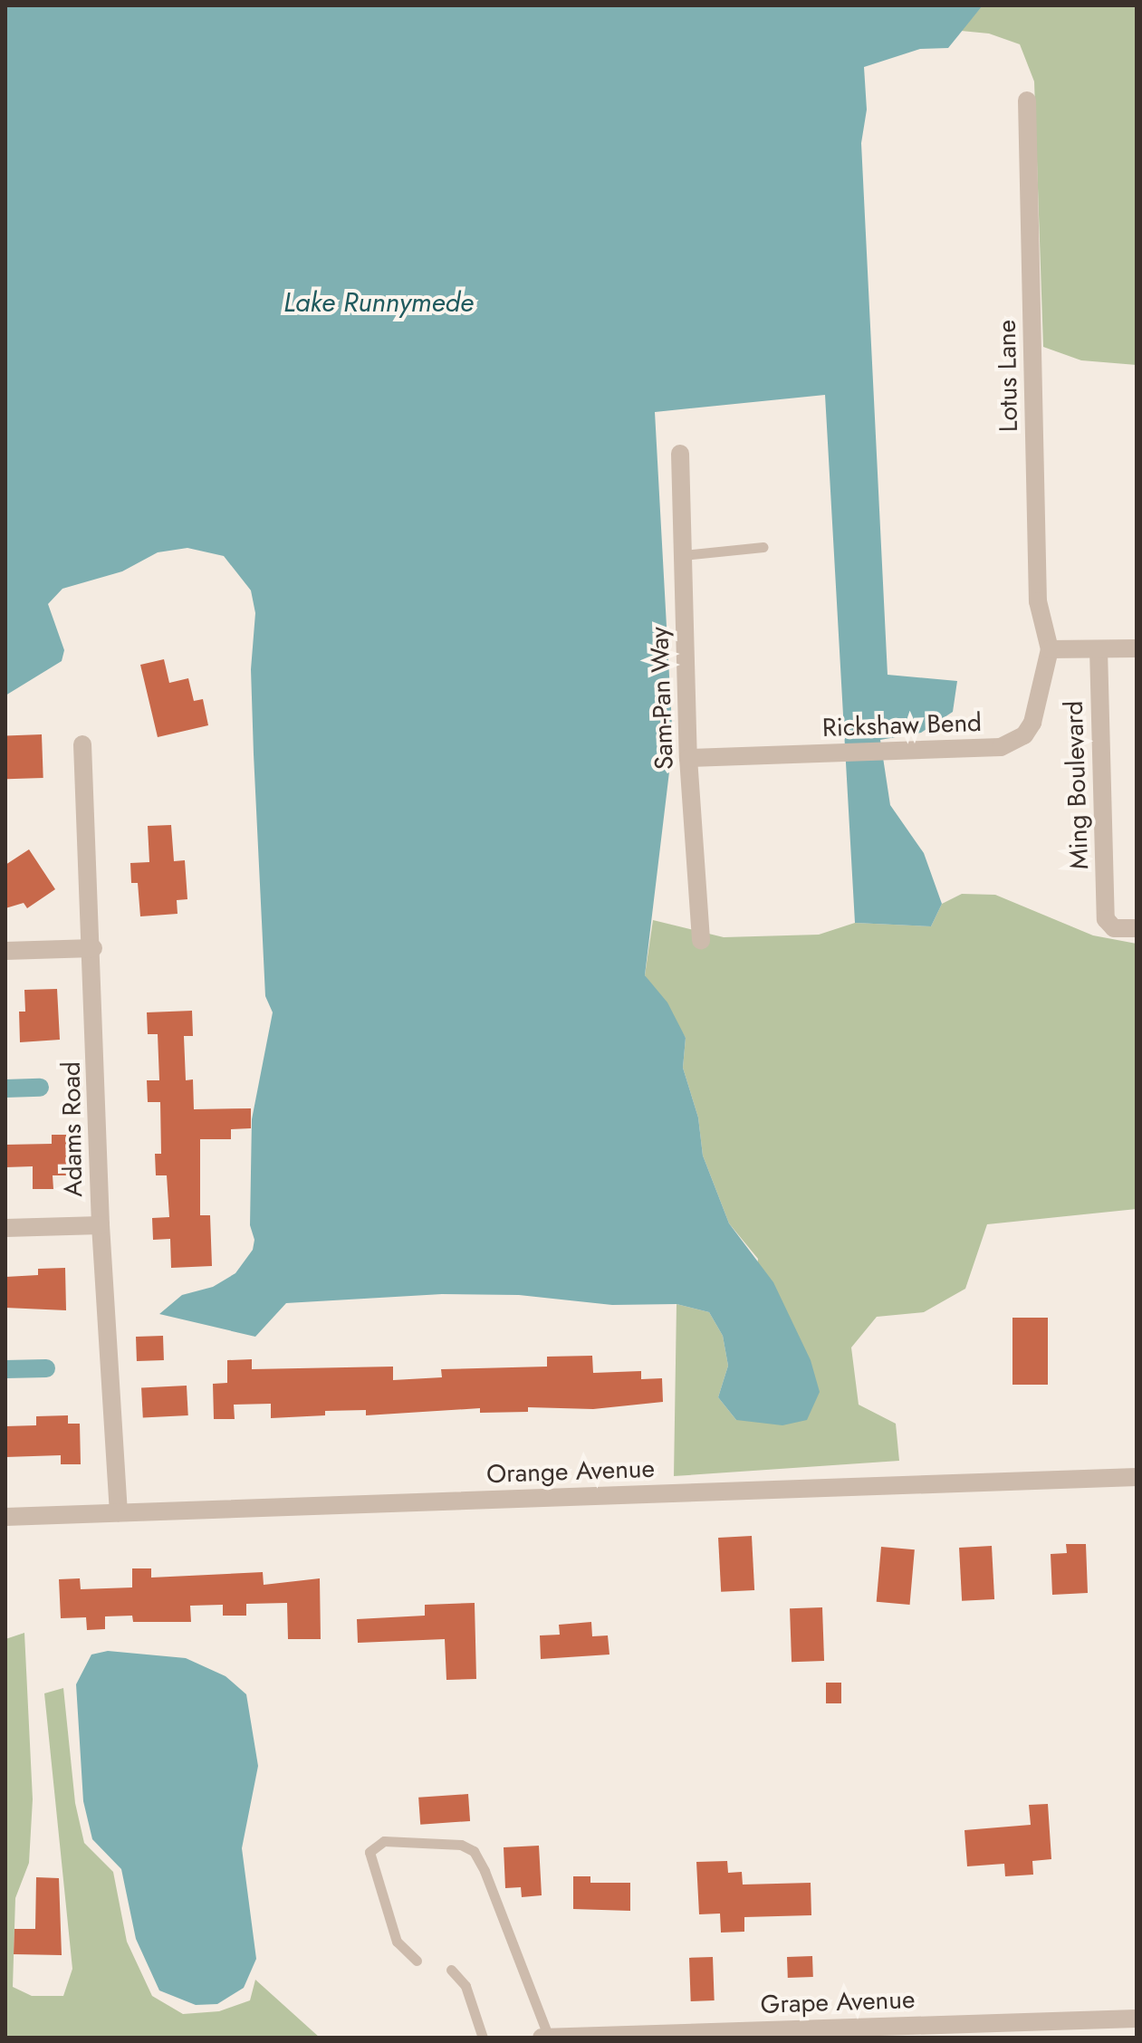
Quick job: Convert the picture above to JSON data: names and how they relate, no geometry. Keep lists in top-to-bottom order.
{
  "streets": {
    "street": [
      "Lotus Lane",
      "Sam-Pan Way",
      "Rickshaw Bend",
      "Ming Boulevard",
      "Adams Road",
      "Orange Avenue",
      "Grape Avenue"
    ]
  },
  "crossings": [
    ["Lotus Lane", "Rickshaw Bend"],
    ["Sam-Pan Way", "Rickshaw Bend"],
    ["Adams Road", "Orange Avenue"]
  ],
  "water": ["Lake Runnymede"]
}
